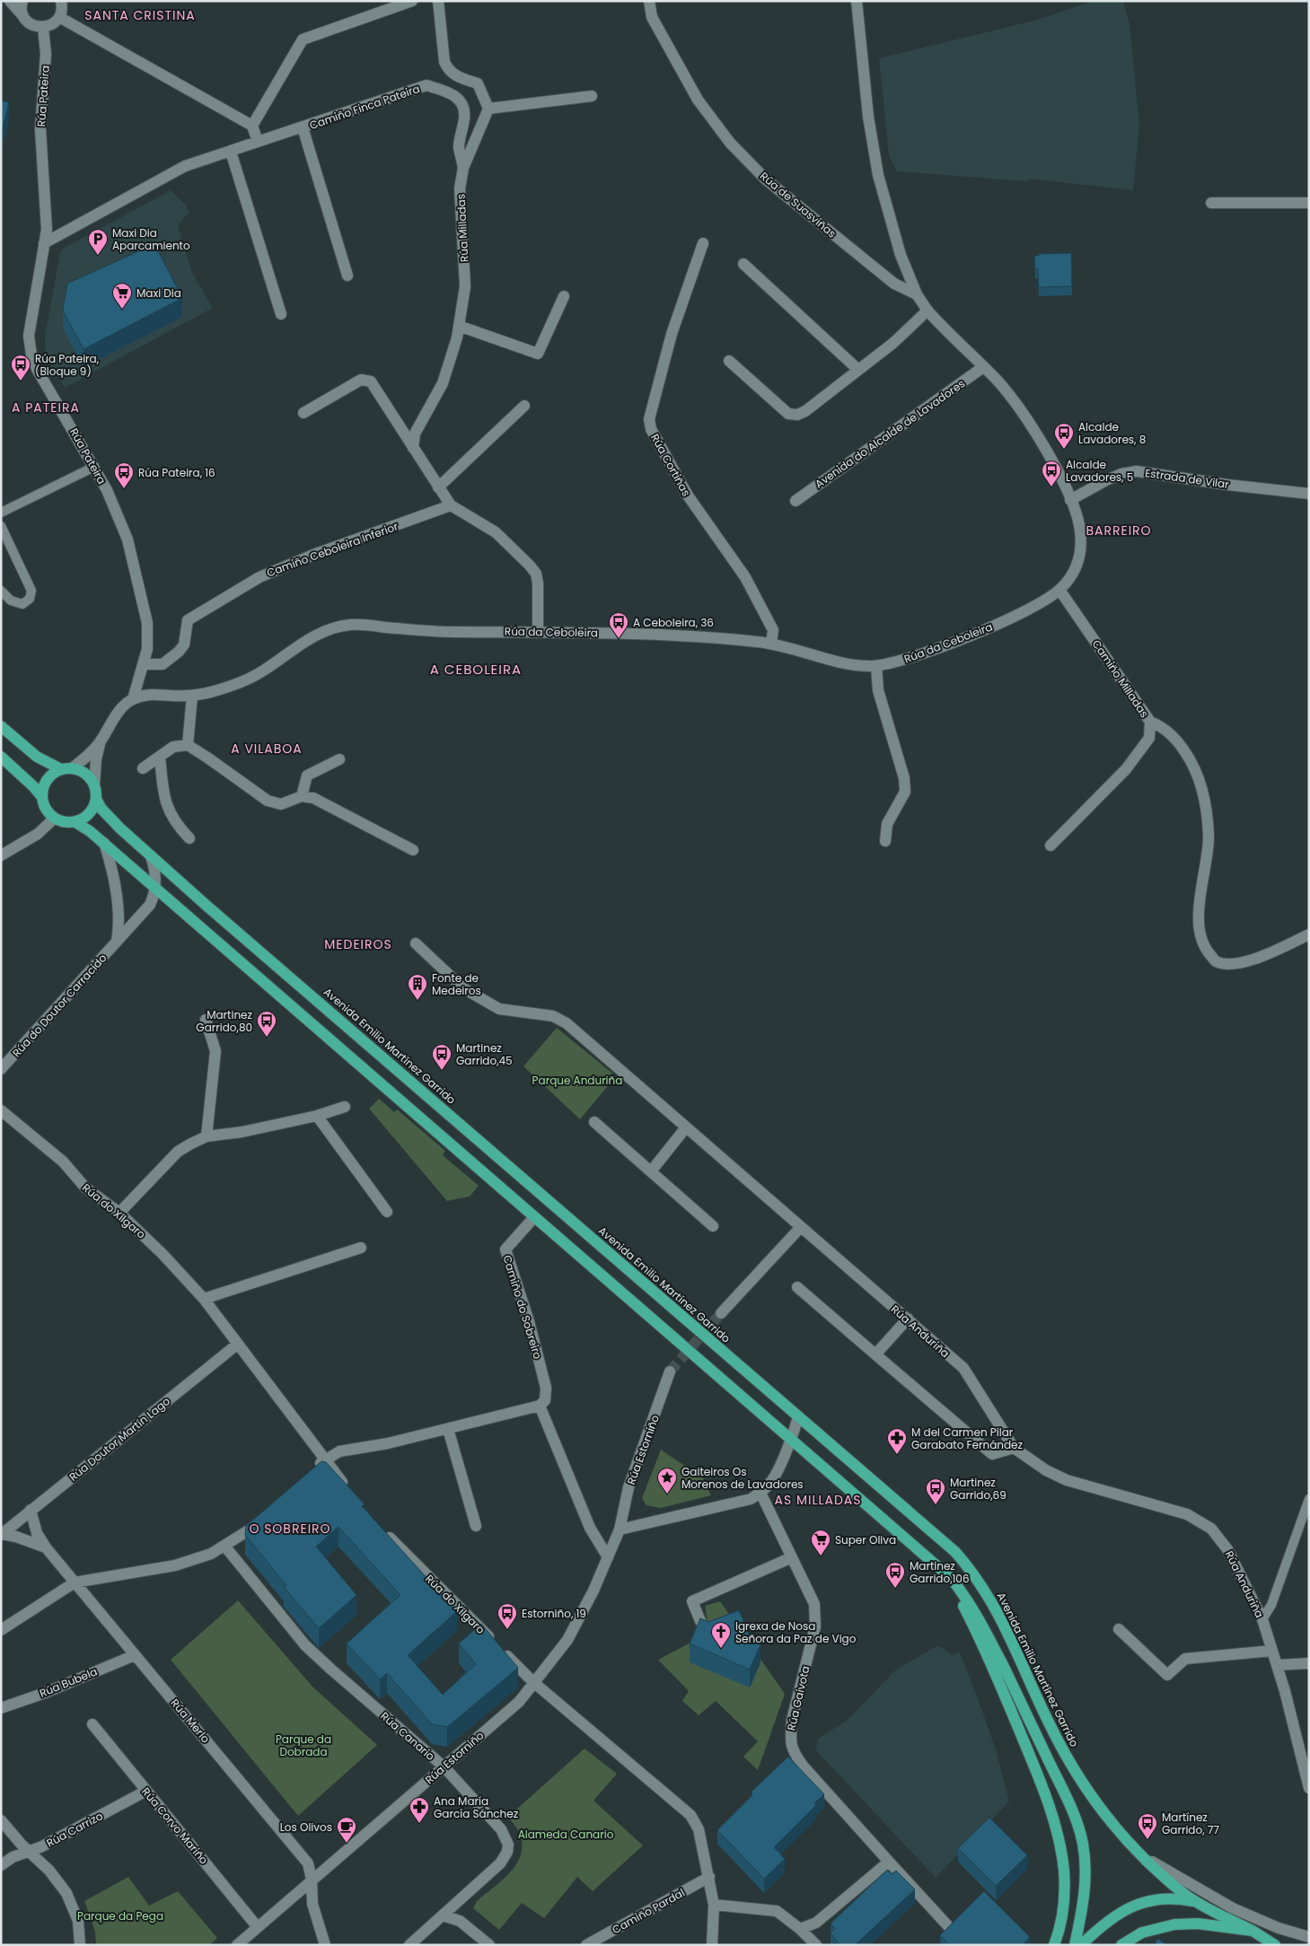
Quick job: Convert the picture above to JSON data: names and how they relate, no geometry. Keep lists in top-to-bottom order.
{
  "streets": {
    "main road": ["Avenida Emilio Martínez Garrido"],
    "street": [
      "Rúa Pateira",
      "Camiño Finca Pateira",
      "Rúa de Suasviñas",
      "Rúa Milladas",
      "Avenida do Alcalde de Lavadores",
      "Rúa Cortiñas",
      "Estrada de Vilar",
      "Camiño Ceboleira Inferior",
      "Rúa da Ceboleira",
      "Camiño Milladas",
      "Rúa do Doutor Carracido",
      "Rúa do Xílgaro",
      "Camiño do Sobreiro",
      "Rúa Anduriña",
      "Rúa Doutor Martín Lago",
      "Rúa Estorniño",
      "Rúa Bubela",
      "Rúa Gaivota",
      "Rúa Merlo",
      "Rúa Canario",
      "Rúa Corvo Mariño",
      "Rúa Carrizo",
      "Camiño Pardal"
    ]
  },
  "crossings": [
    ["Rúa Pateira", "Camiño Finca Pateira"],
    ["Rúa Pateira", "Camiño Ceboleira Inferior"],
    ["Rúa Pateira", "Rúa da Ceboleira"],
    ["Camiño Finca Pateira", "Rúa Milladas"],
    ["Rúa Cortiñas", "Rúa da Ceboleira"],
    ["Estrada de Vilar", "Rúa da Ceboleira"],
    ["Rúa da Ceboleira", "Camiño Milladas"],
    ["Rúa do Xílgaro", "Rúa Doutor Martín Lago"],
    ["Rúa do Xílgaro", "Rúa Estorniño"],
    ["Rúa do Xílgaro", "Camiño Pardal"],
    ["Rúa Doutor Martín Lago", "Rúa Merlo"],
    ["Rúa Estorniño", "Rúa Merlo"],
    ["Rúa Estorniño", "Rúa Canario"],
    ["Rúa Estorniño", "Rúa Corvo Mariño"],
    ["Rúa Bubela", "Rúa Merlo"],
    ["Rúa Corvo Mariño", "Rúa Carrizo"]
  ],
  "districts": [
    "SANTA CRISTINA",
    "A PATEIRA",
    "BARREIRO",
    "A CEBOLEIRA",
    "A VILABOA",
    "MEDEIROS",
    "AS MILLADAS",
    "O SOBREIRO"
  ],
  "parks": [
    "Parque Anduriña",
    "Parque da Dobrada",
    "Alameda Canario",
    "Parque da Pega"
  ],
  "places": {
    "parking": ["Maxi Dia Aparcamiento"],
    "supermarket": ["Maxi Dia", "Super Oliva"],
    "bus stop": [
      "Rúa Pateira, (Bloque 9)",
      "Alcalde Lavadores, 8",
      "Alcalde Lavadores, 5",
      "Rúa Pateira, 16",
      "A Ceboleira, 36",
      "Martinez Garrido,80",
      "Martinez Garrido,45",
      "Martinez Garrido,69",
      "Martinez Garrido,106",
      "Estorniño, 19",
      "Martínez Garrido, 77"
    ],
    "building": ["Fonte de Medeiros"],
    "pharmacy": ["M del Carmen Pilar Garabato Fernández", "Ana María García Sánchez"],
    "place": ["Gaiteiros Os Morenos de Lavadores"],
    "church": ["Igrexa de Nosa Señora da Paz de Vigo"],
    "cafe": ["Los Olivos"]
  }
}
